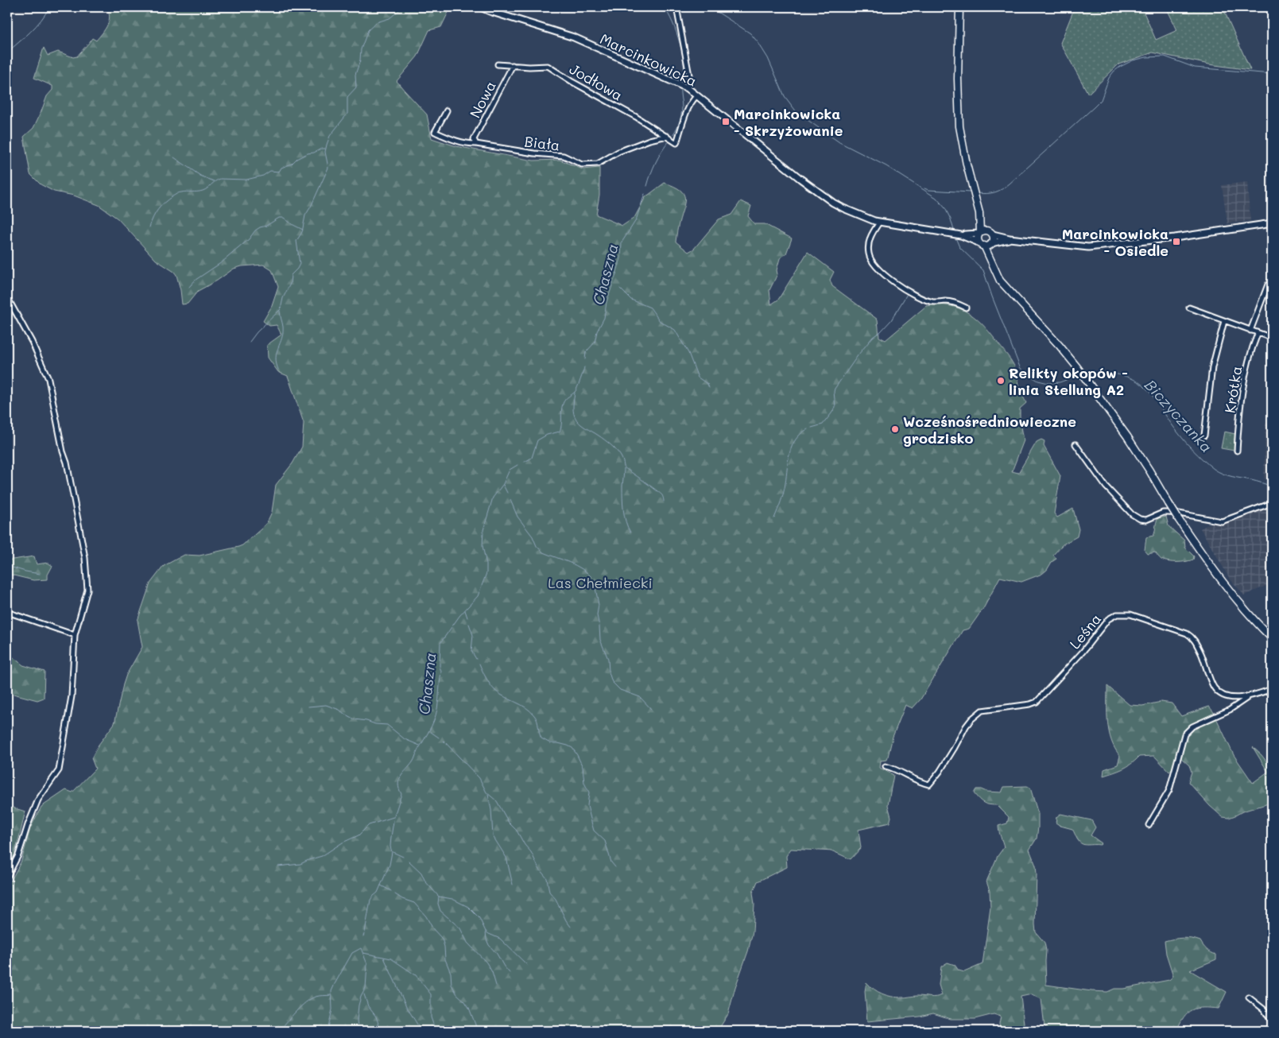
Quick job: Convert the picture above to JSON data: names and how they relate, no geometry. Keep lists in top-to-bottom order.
{
  "streets": {
    "street": [
      "Marcinkowicka",
      "Jodłowa",
      "Nowa",
      "Biała",
      "Krótka",
      "Leśna"
    ]
  },
  "crossings": [
    ["Jodłowa", "Nowa"],
    ["Jodłowa", "Biała"],
    ["Nowa", "Biała"]
  ],
  "water": ["Chaszna", "Biczyczanka"],
  "parks": ["Las Chełmiecki"],
  "places": {
    "transit": ["Marcinkowicka - Skrzyżowanie", "Marcinkowicka - Osiedle"],
    "other": ["Relikty okopów - linia Stellung A2", "Wcześnośredniowieczne grodzisko"]
  }
}
